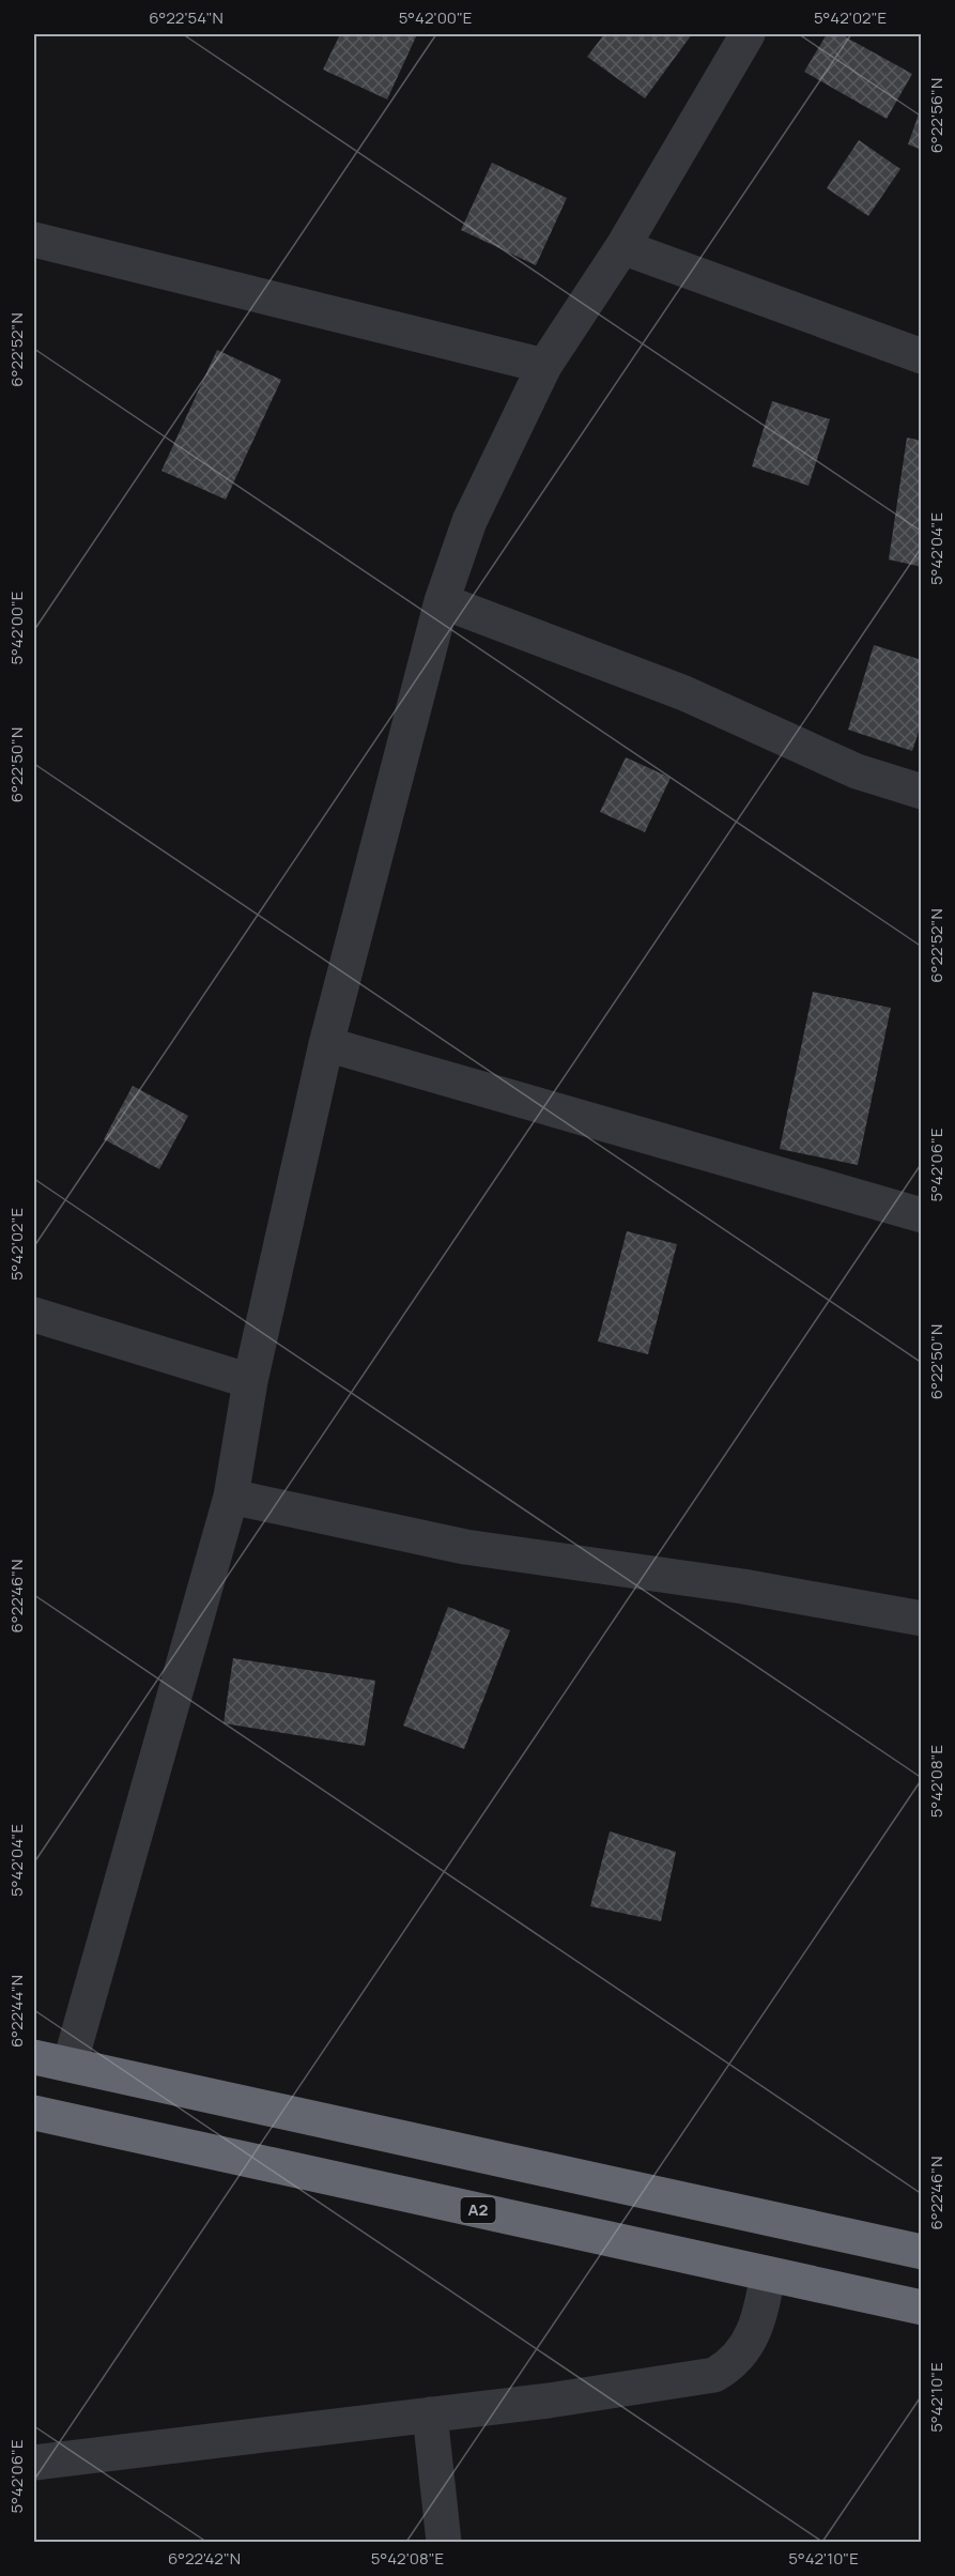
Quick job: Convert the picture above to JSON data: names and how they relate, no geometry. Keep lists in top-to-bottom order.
{
  "streets": {
    "highway": ["A2"]
  },
  "coordinates": [
    "6°22'54\"N",
    "5°42'00\"E",
    "5°42'02\"E",
    "6°22'56\"N",
    "6°22'52\"N",
    "5°42'04\"E",
    "6°22'50\"N",
    "5°42'06\"E",
    "6°22'46\"N",
    "5°42'08\"E",
    "6°22'44\"N",
    "5°42'10\"E",
    "6°22'42\"N"
  ]
}
